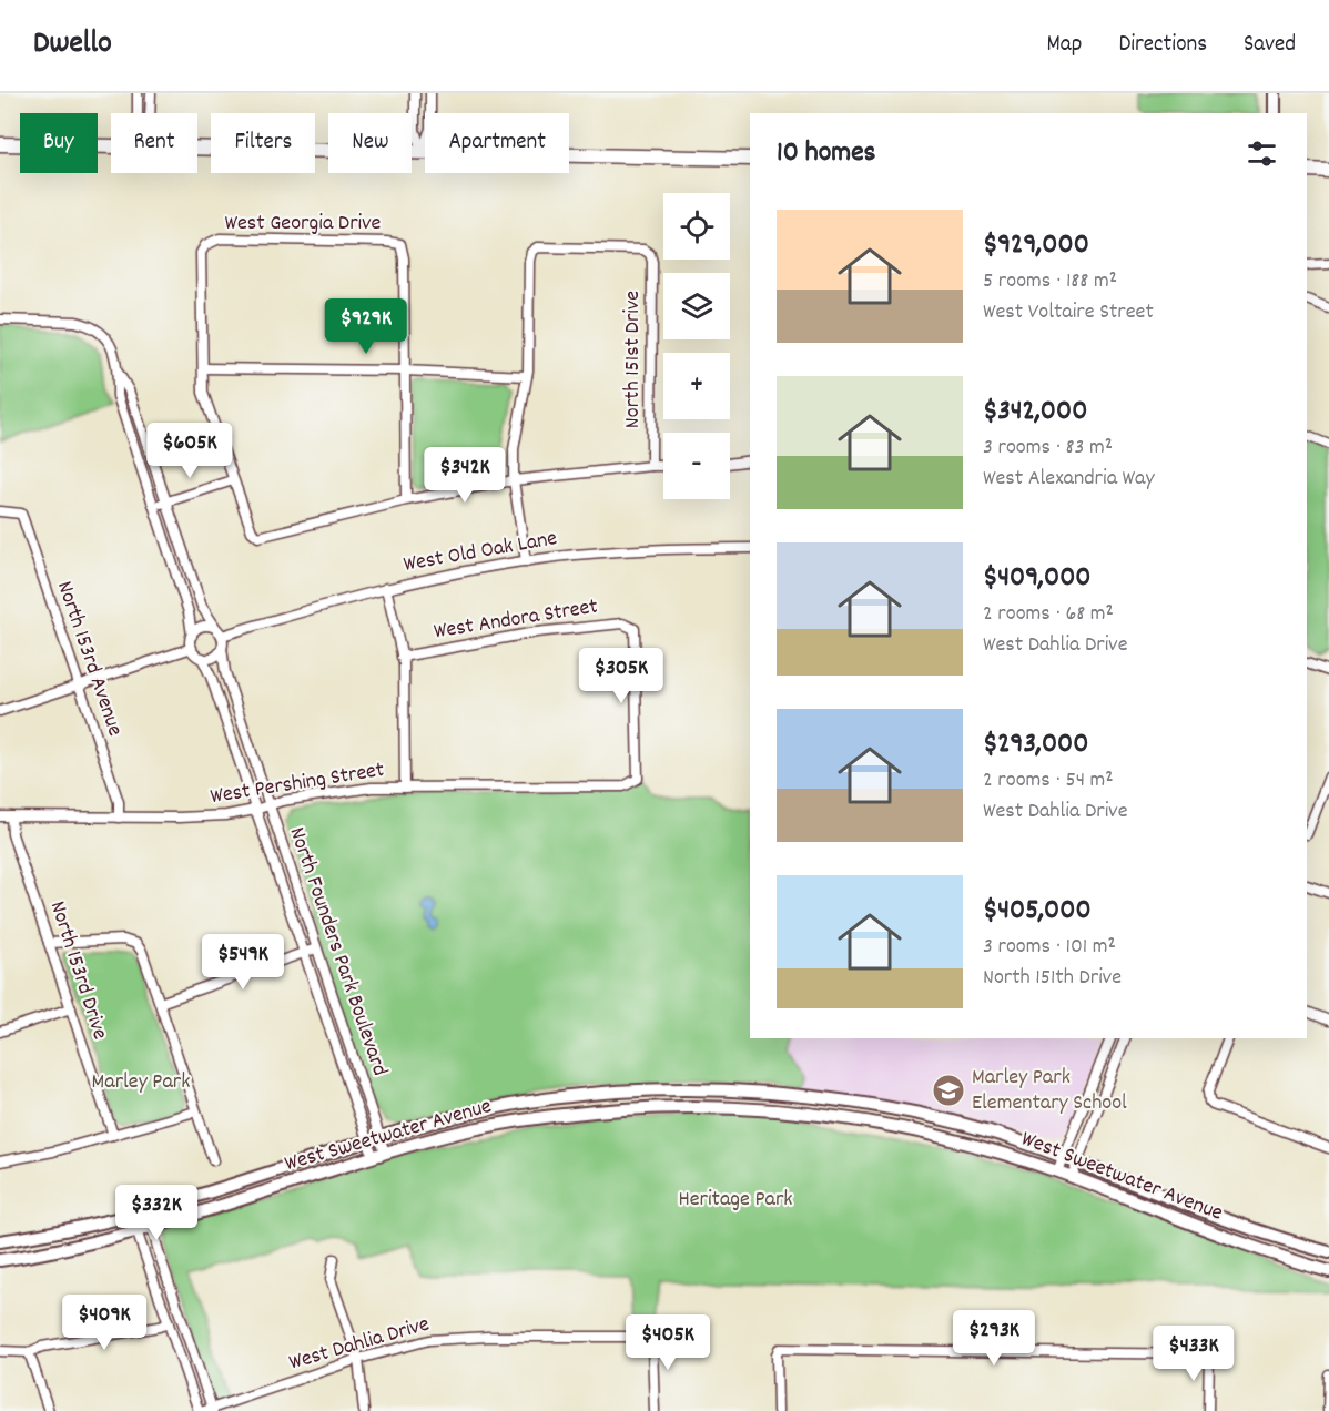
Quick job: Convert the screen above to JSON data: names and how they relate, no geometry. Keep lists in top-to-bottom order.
{
  "streets": {
    "street": [
      "West Georgia Drive",
      "North 151st Drive",
      "West Old Oak Lane",
      "West Andora Street",
      "North 153rd Avenue",
      "West Pershing Street",
      "North Founders Park Boulevard",
      "North 153rd Drive",
      "West Sweetwater Avenue",
      "West Dahlia Drive"
    ]
  },
  "crossings": [
    ["West Old Oak Lane", "North Founders Park Boulevard"],
    ["West Andora Street", "West Pershing Street"],
    ["North 153rd Avenue", "West Pershing Street"],
    ["West Pershing Street", "North Founders Park Boulevard"],
    ["West Pershing Street", "North 153rd Drive"],
    ["North Founders Park Boulevard", "West Sweetwater Avenue"]
  ],
  "parks": ["Marley Park", "Heritage Park"],
  "places": {
    "school or university": ["Marley Park Elementary School"]
  },
  "page": {
    "header": "Dwello",
    "nav": ["Map", "Directions", "Saved"],
    "chip": [
      "Buy",
      "Rent",
      "Filters",
      "New",
      "Apartment"
    ],
    "heading": "10 homes",
    "map_buttons": ["+", "−"],
    "list": [
      {
        "name": "$929,000",
        "note": "5 rooms · 188 m² · West Voltaire Street"
      },
      {
        "name": "$342,000",
        "note": "3 rooms · 83 m² · West Alexandria Way"
      },
      {
        "name": "$409,000",
        "note": "2 rooms · 68 m² · West Dahlia Drive"
      },
      {
        "name": "$293,000",
        "note": "2 rooms · 54 m² · West Dahlia Drive"
      },
      {
        "name": "$405,000",
        "note": "3 rooms · 101 m² · North 151th Drive"
      }
    ],
    "price": [
      "$929K",
      "$605K",
      "$342K",
      "$305K",
      "$549K",
      "$332K",
      "$409K",
      "$293K",
      "$405K",
      "$433K"
    ]
  }
}
